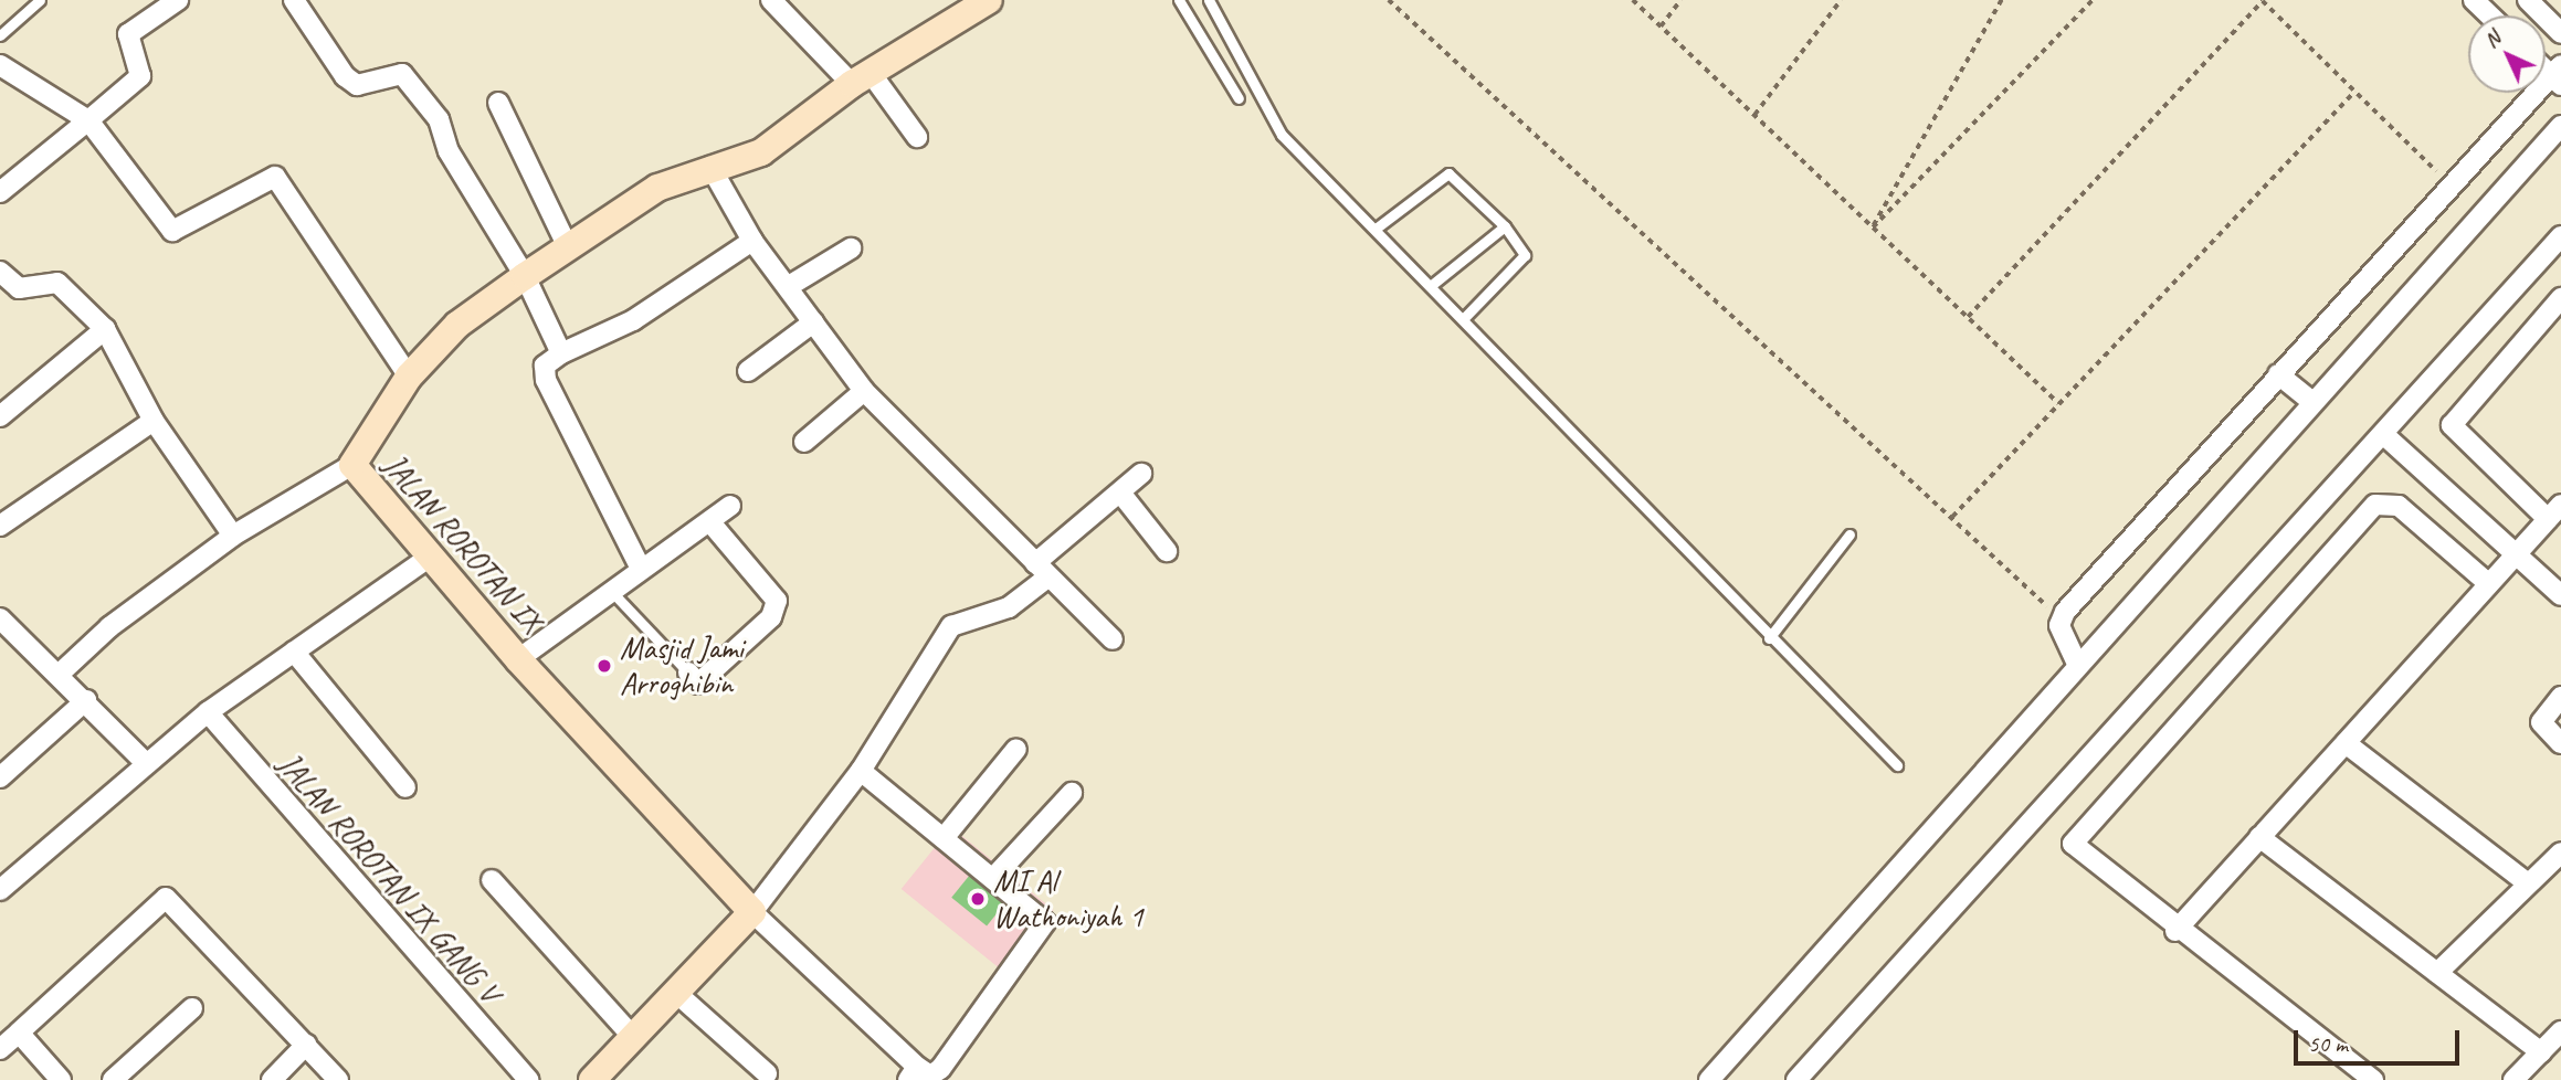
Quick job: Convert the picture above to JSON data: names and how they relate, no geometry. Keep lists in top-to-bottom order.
{
  "streets": {
    "street": ["JALAN ROROTAN IX", "JALAN ROROTAN IX GANG V"]
  },
  "places": ["Masjid Jami Arroghibin", "MI Al Wathoniyah 1"],
  "scale_bar": "50 m",
  "north": "top left"
}
